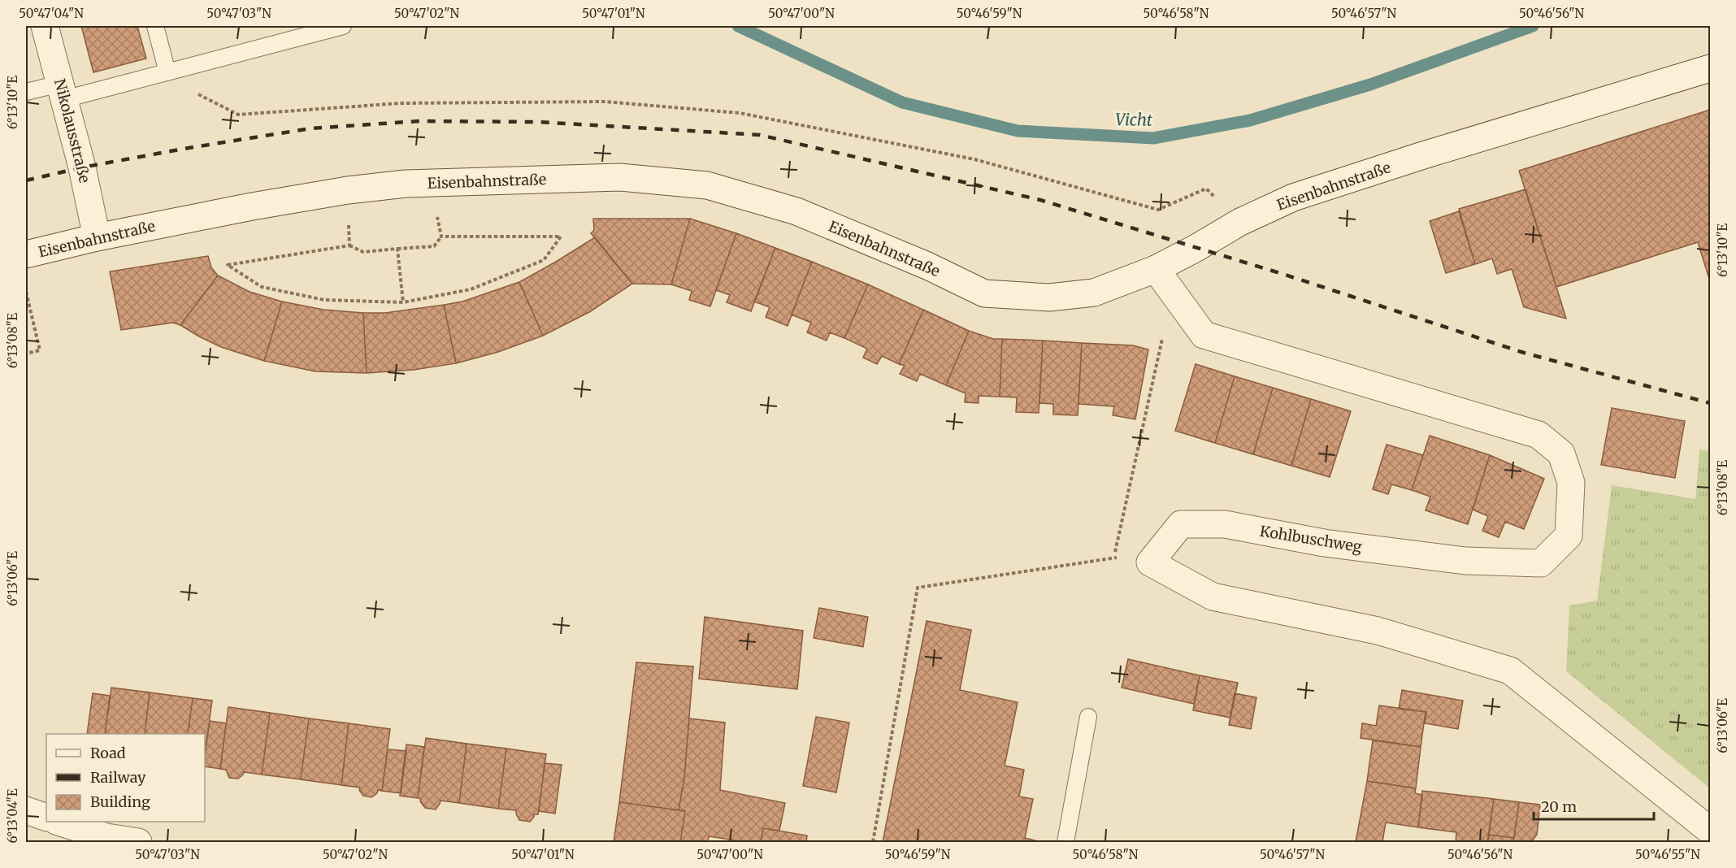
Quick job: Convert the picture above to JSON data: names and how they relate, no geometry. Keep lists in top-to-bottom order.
{
  "streets": {
    "street": ["Nikolausstraße", "Eisenbahnstraße", "Kohlbuschweg"]
  },
  "crossings": [
    ["Nikolausstraße", "Eisenbahnstraße"],
    ["Eisenbahnstraße", "Kohlbuschweg"]
  ],
  "water": ["Vicht"],
  "legend": ["Road", "Railway", "Building"],
  "scale_bar": "20 m",
  "coordinates": [
    "50°47'04\"N",
    "50°47'03\"N",
    "50°47'02\"N",
    "50°47'01\"N",
    "50°47'00\"N",
    "50°46'59\"N",
    "50°46'58\"N",
    "50°46'57\"N",
    "50°46'56\"N",
    "6°13'10\"E",
    "6°13'08\"E",
    "6°13'06\"E",
    "6°13'04\"E",
    "50°46'55\"N"
  ]
}
